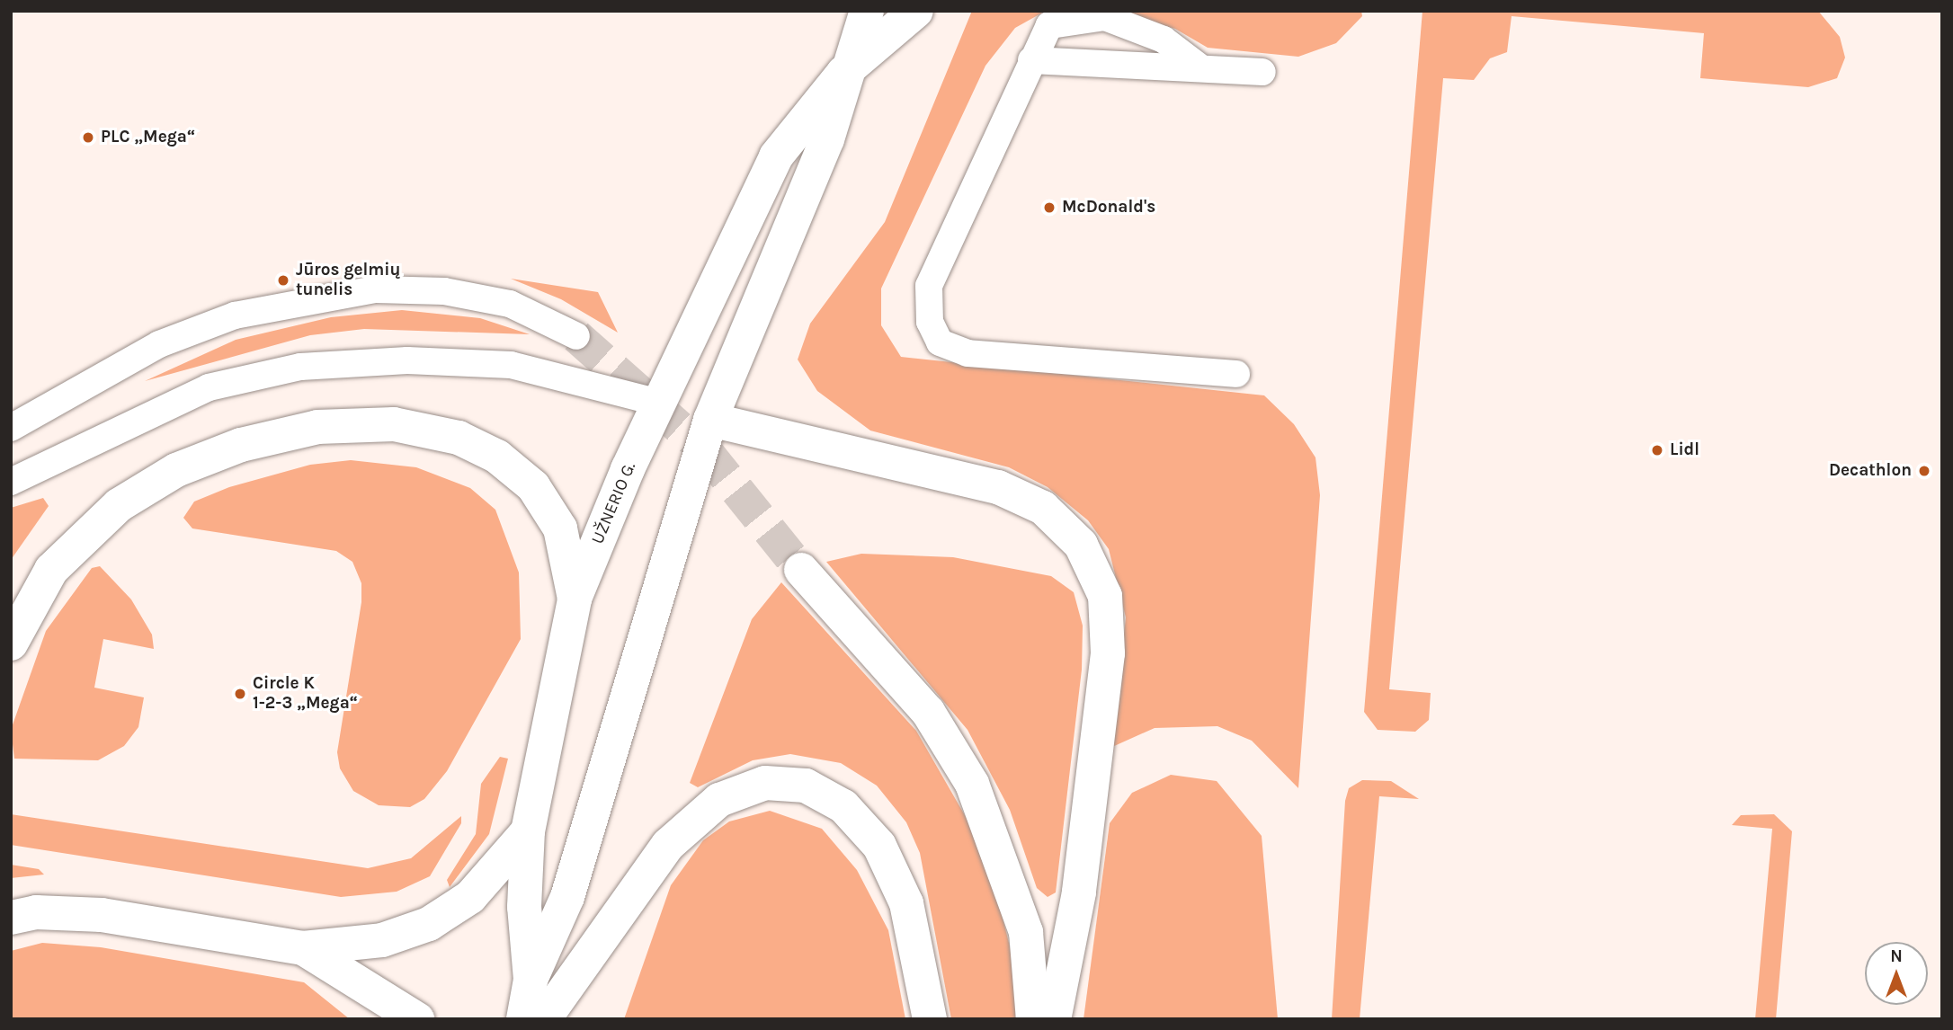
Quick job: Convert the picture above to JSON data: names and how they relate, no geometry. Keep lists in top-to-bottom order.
{
  "streets": {
    "main road": ["UŽNERIO G."]
  },
  "places": [
    "PLC „Mega“",
    "McDonald's",
    "Jūros gelmių tunelis",
    "Lidl",
    "Decathlon",
    "Circle K 1-2-3 „Mega“"
  ],
  "north": "top"
}
